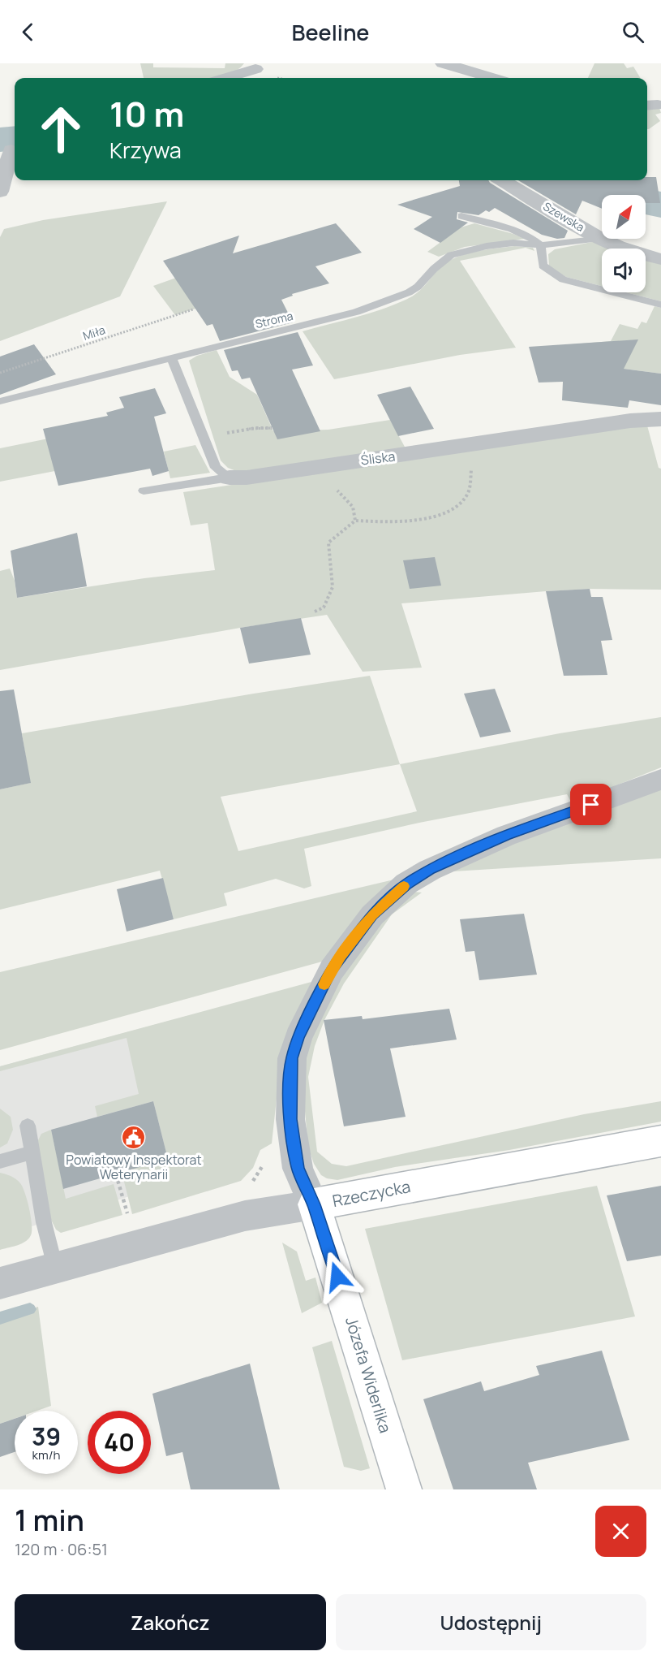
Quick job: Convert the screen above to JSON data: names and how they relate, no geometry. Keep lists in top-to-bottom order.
{
  "streets": {
    "street": [
      "Szewska",
      "Śliska",
      "Rzeczycka",
      "Józefa Widerlika"
    ],
    "lane": ["Stroma"],
    "path": ["Miła"]
  },
  "crossings": [
    ["Szewska", "Stroma"],
    ["Rzeczycka", "Józefa Widerlika"]
  ],
  "places": {
    "public building": ["Powiatowy Inspektorat Weterynarii"]
  },
  "north": "top right",
  "page": {
    "header": "Beeline",
    "turn": ["10 m", "Krzywa"],
    "speed": "39 km/h",
    "limit": "40",
    "heading": ["1 min", "120 m · 06:51"],
    "buttons": ["Zakończ", "Udostępnij"]
  }
}
